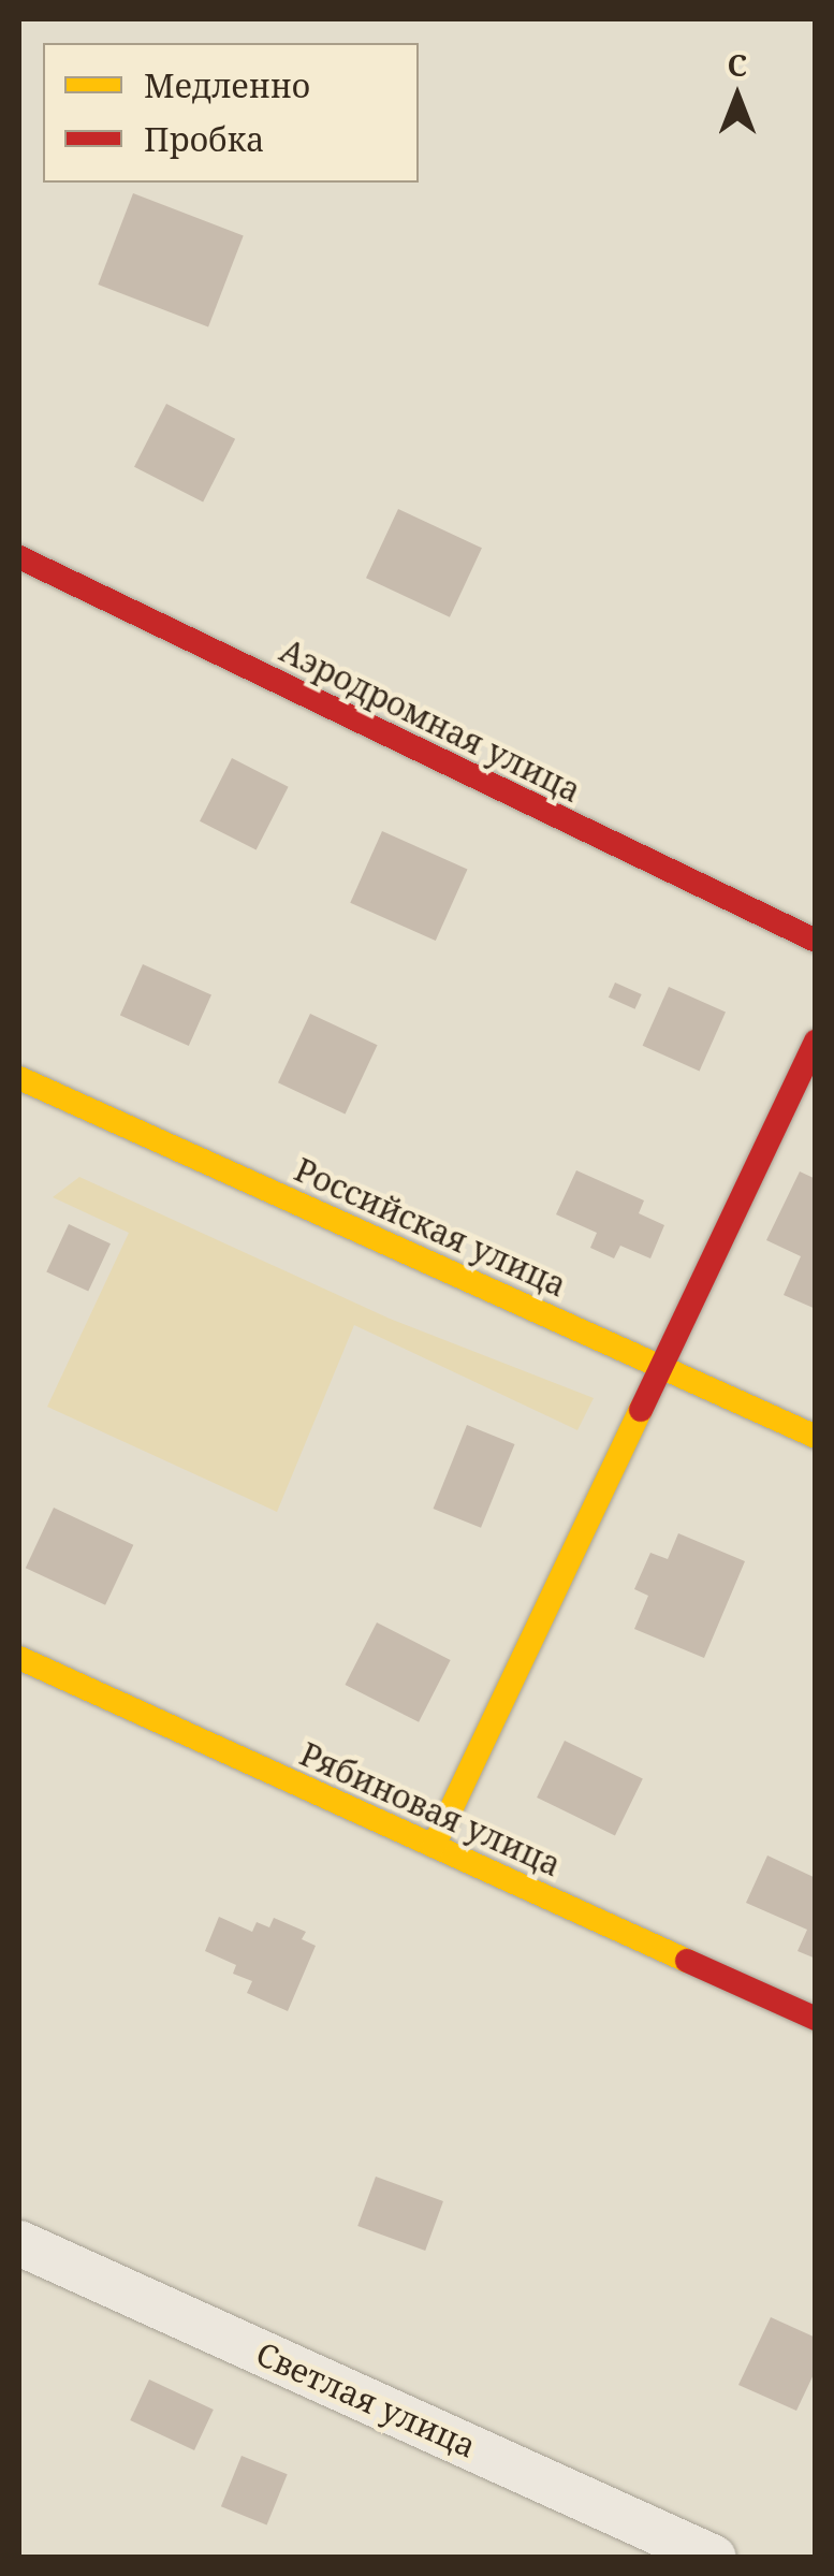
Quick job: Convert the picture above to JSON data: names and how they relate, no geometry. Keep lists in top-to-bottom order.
{
  "streets": {
    "street": [
      "Аэродромная улица",
      "Российская улица",
      "Рябиновая улица",
      "Светлая улица"
    ]
  },
  "legend": ["Медленно", "Пробка"],
  "north": "top"
}
